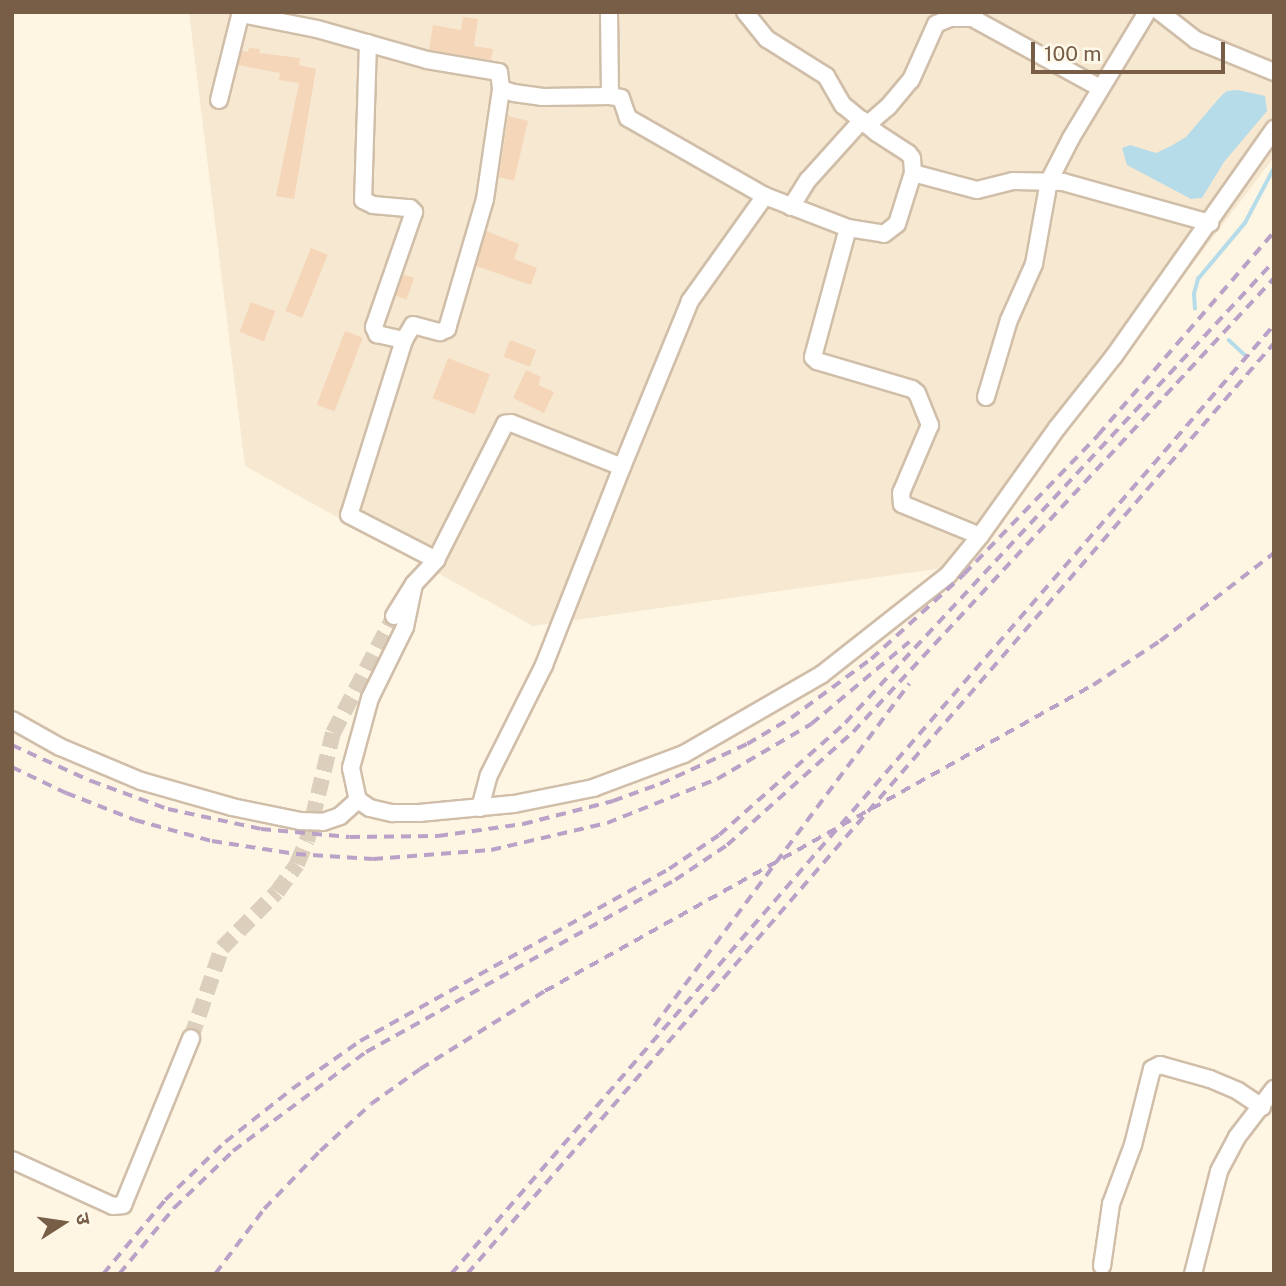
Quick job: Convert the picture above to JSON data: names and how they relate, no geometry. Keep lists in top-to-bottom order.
{
  "scale_bar": "100 m",
  "north": "right"
}
